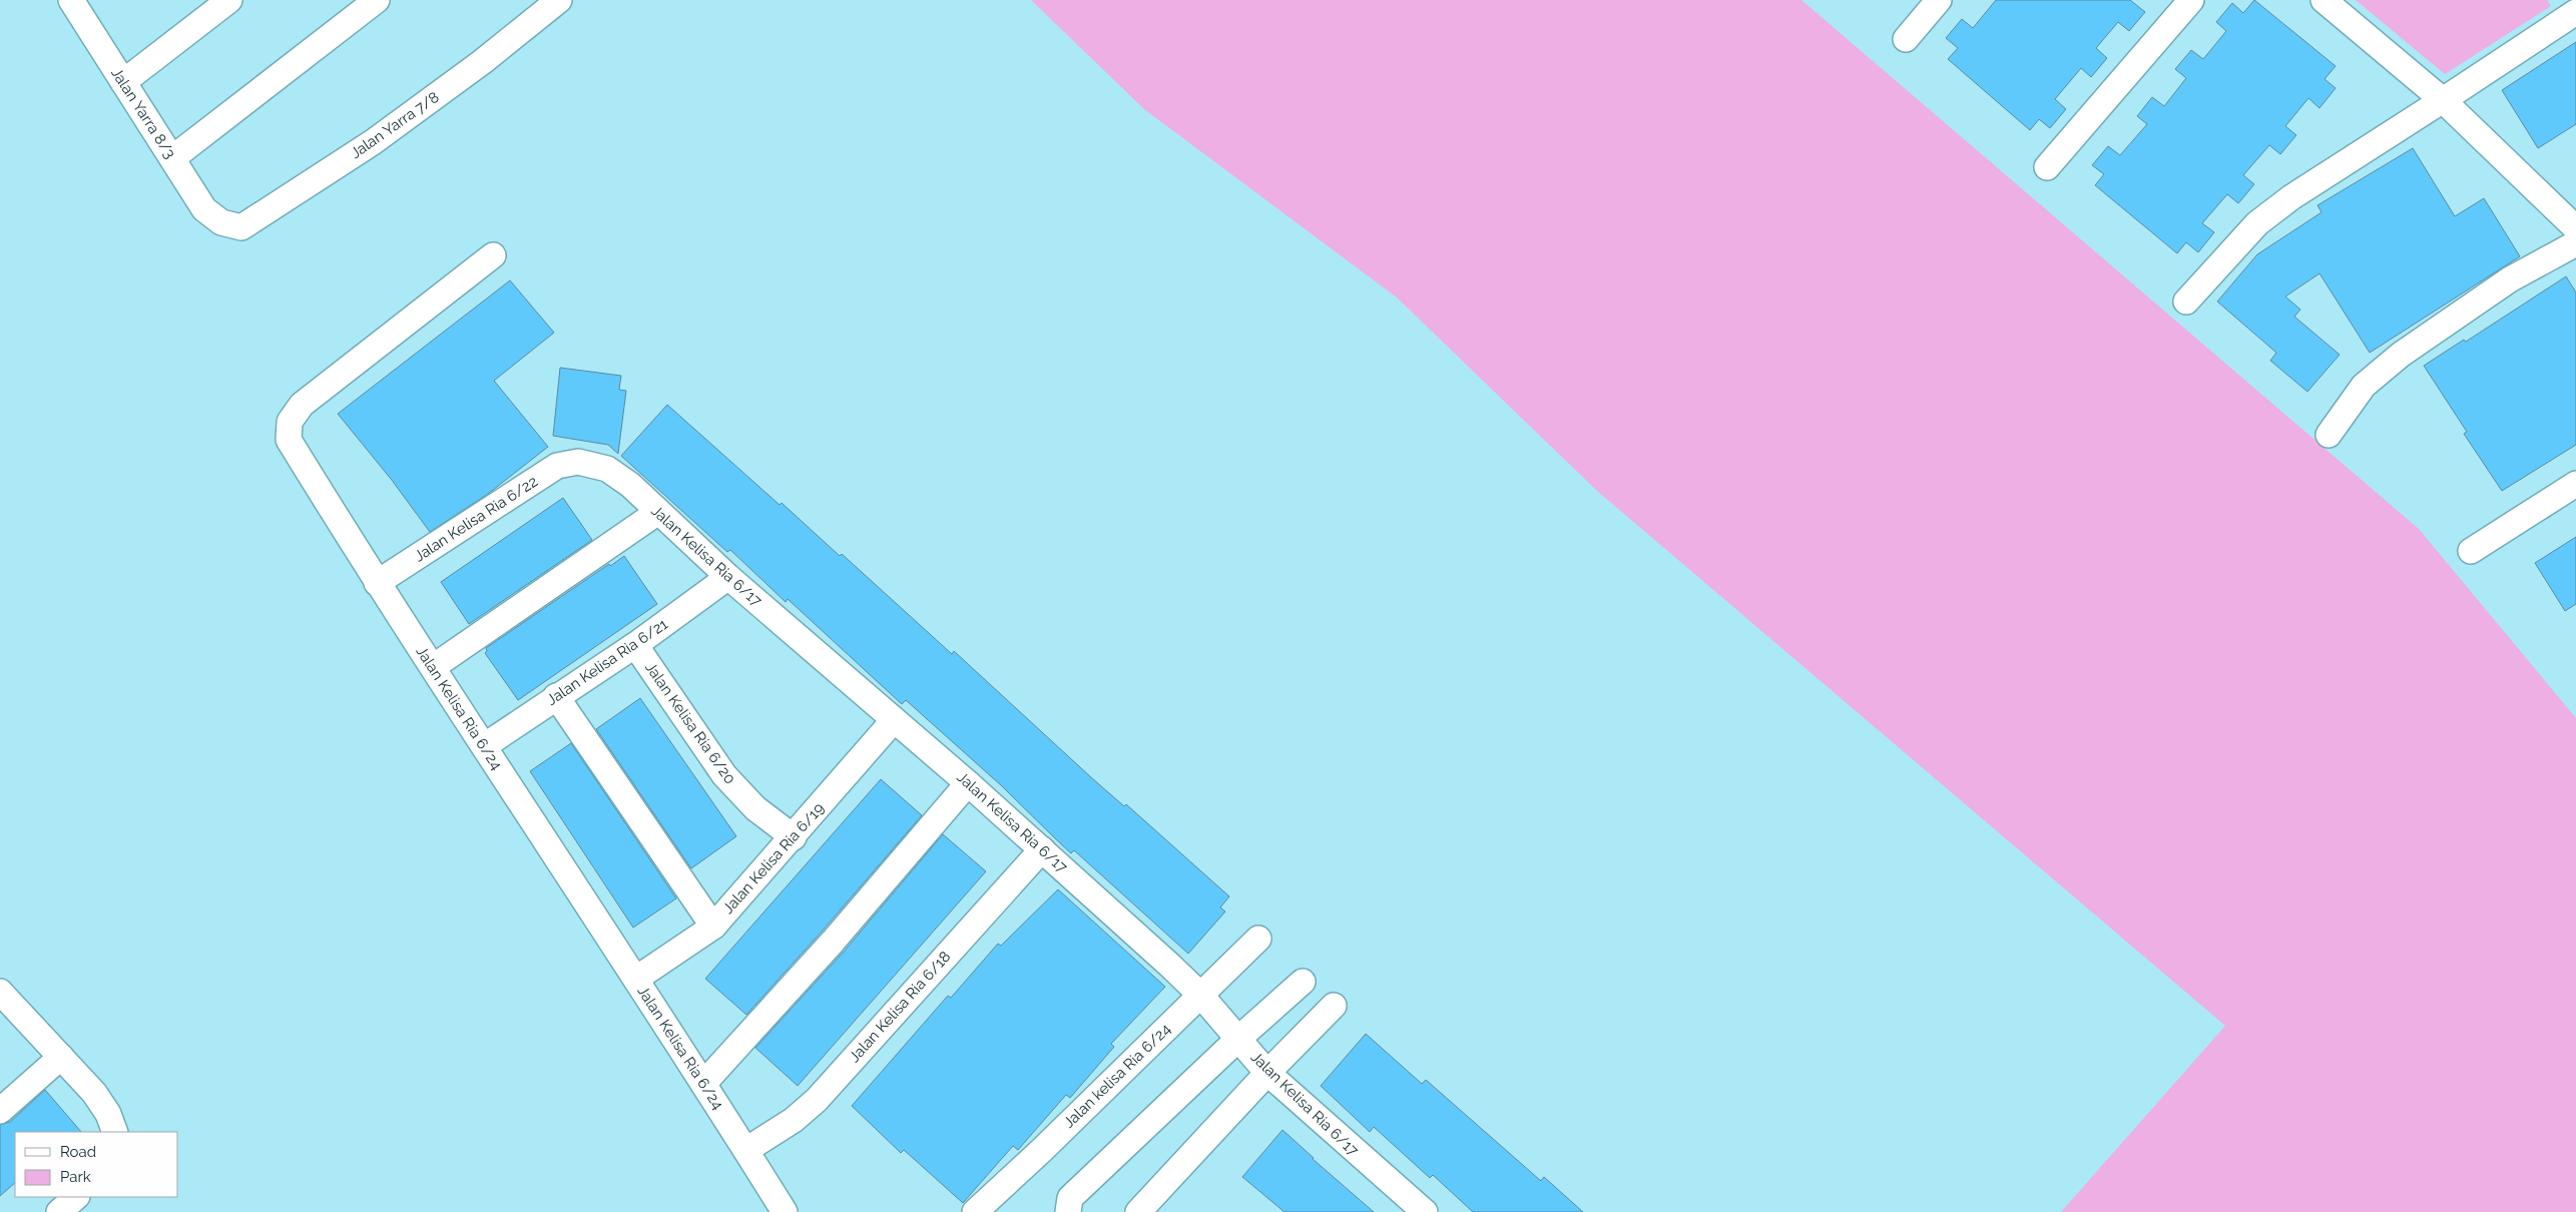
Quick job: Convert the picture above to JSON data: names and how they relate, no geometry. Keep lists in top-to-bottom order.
{
  "streets": {
    "street": [
      "Jalan Yarra 8/3",
      "Jalan Yarra 7/8",
      "Jalan Kelisa Ria 6/22",
      "Jalan Kelisa Ria 6/17",
      "Jalan Kelisa Ria 6/21",
      "Jalan Kelisa Ria 6/24",
      "Jalan Kelisa Ria 6/20",
      "Jalan Kelisa Ria 6/19",
      "Jalan Kelisa Ria 6/18",
      "Jalan kelisa Ria 6/24"
    ]
  },
  "crossings": [
    ["Jalan Yarra 8/3", "Jalan Yarra 7/8"],
    ["Jalan Kelisa Ria 6/22", "Jalan Kelisa Ria 6/17"],
    ["Jalan Kelisa Ria 6/22", "Jalan Kelisa Ria 6/24"],
    ["Jalan Kelisa Ria 6/17", "Jalan Kelisa Ria 6/21"],
    ["Jalan Kelisa Ria 6/17", "Jalan Kelisa Ria 6/19"],
    ["Jalan Kelisa Ria 6/17", "Jalan Kelisa Ria 6/18"],
    ["Jalan Kelisa Ria 6/17", "Jalan kelisa Ria 6/24"],
    ["Jalan Kelisa Ria 6/21", "Jalan Kelisa Ria 6/24"],
    ["Jalan Kelisa Ria 6/21", "Jalan Kelisa Ria 6/20"],
    ["Jalan Kelisa Ria 6/24", "Jalan Kelisa Ria 6/19"],
    ["Jalan Kelisa Ria 6/24", "Jalan Kelisa Ria 6/18"],
    ["Jalan Kelisa Ria 6/20", "Jalan Kelisa Ria 6/19"]
  ],
  "legend": ["Road", "Park"]
}
